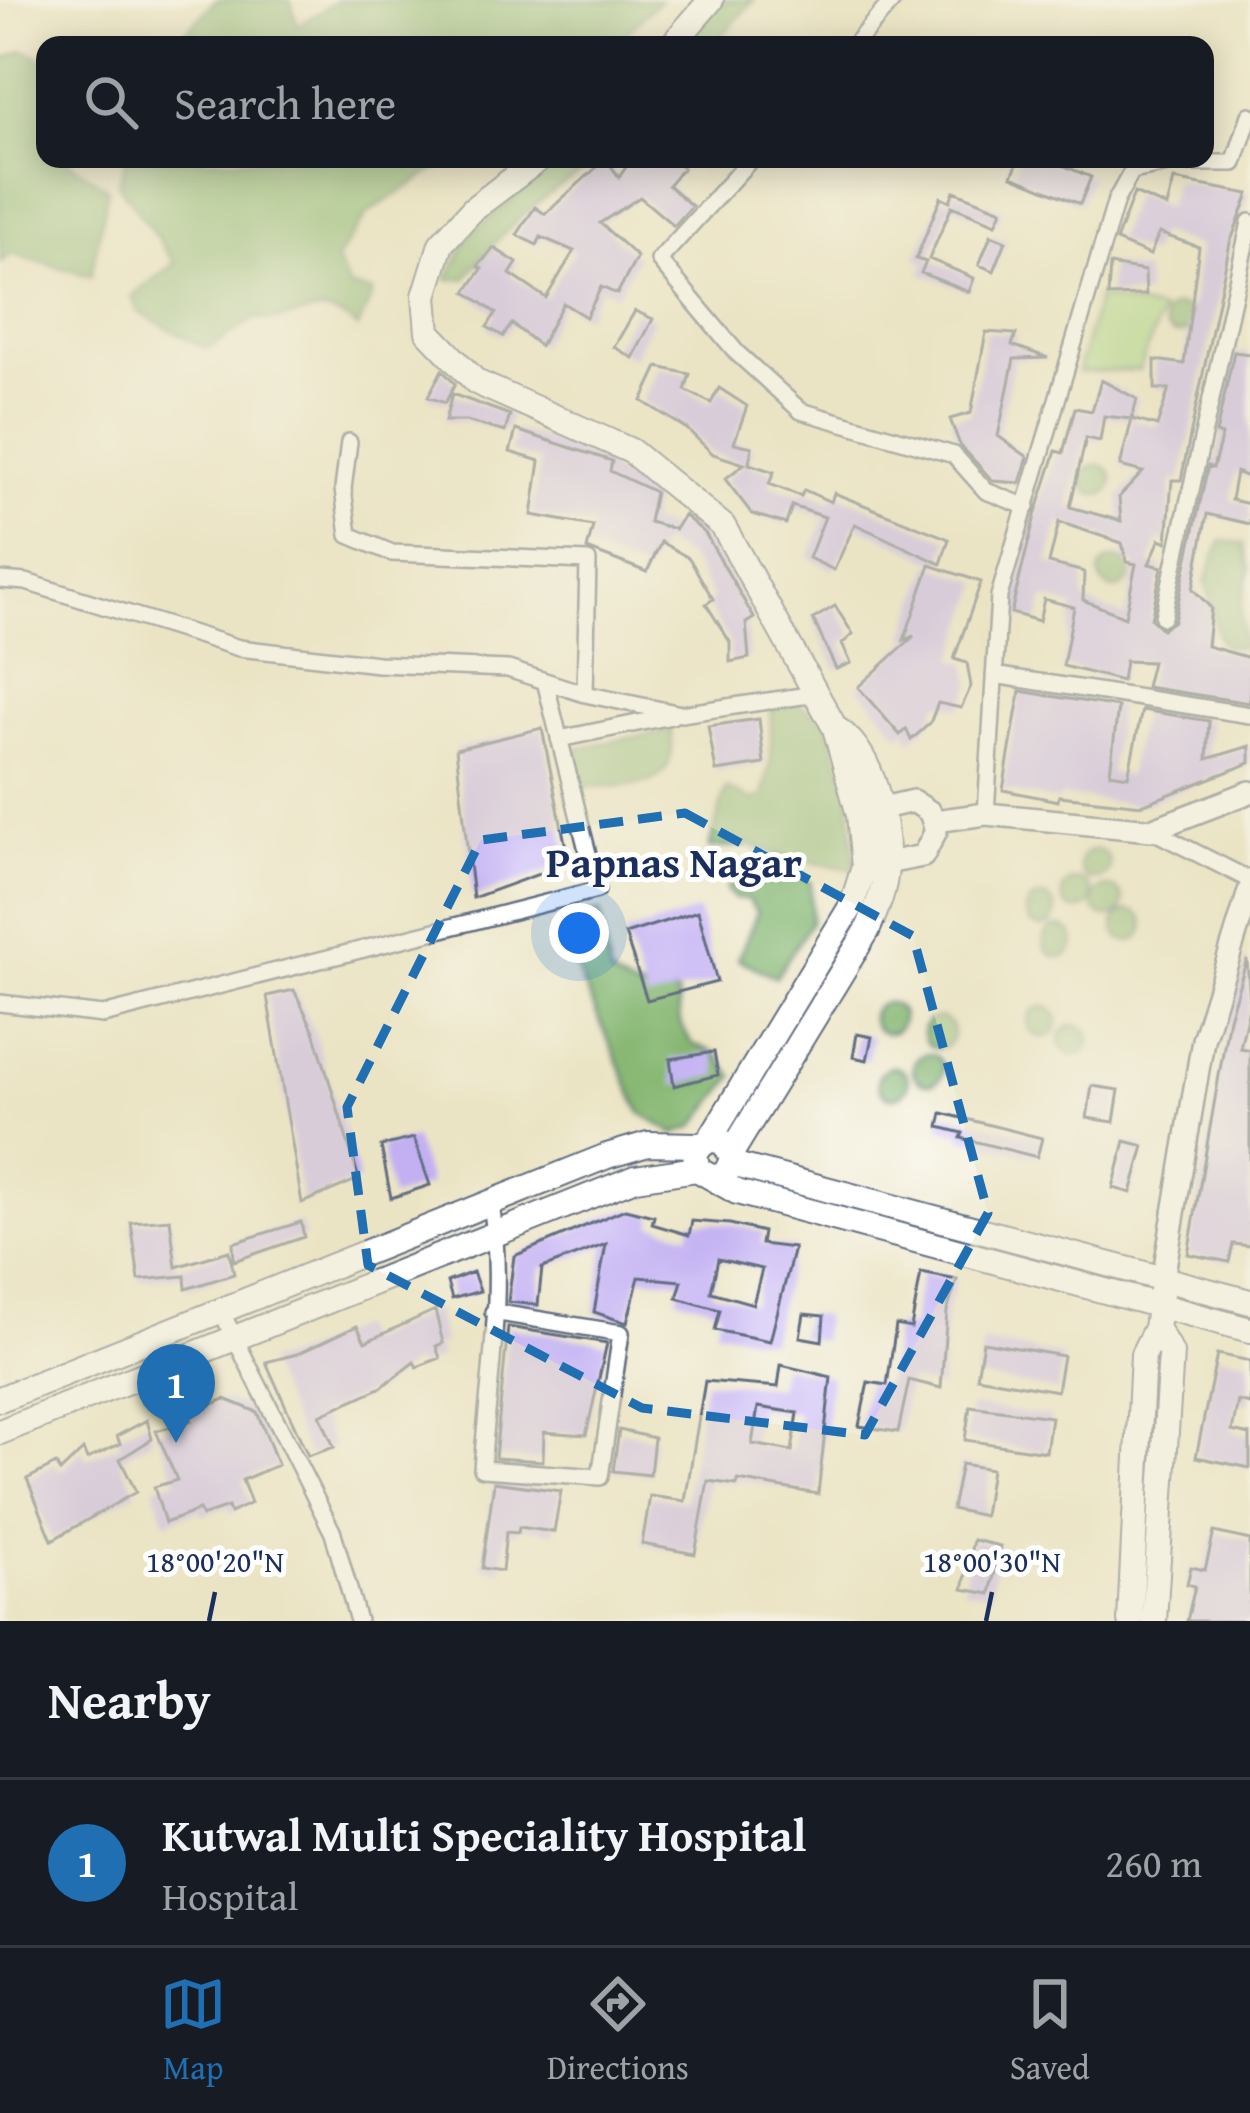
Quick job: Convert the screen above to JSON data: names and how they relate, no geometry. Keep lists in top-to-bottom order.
{
  "districts": ["Papnas Nagar"],
  "page": {
    "search": "Search here",
    "pins": "1",
    "heading": "Nearby",
    "list": [
      {
        "mark": "1",
        "name": "Kutwal Multi Speciality Hospital",
        "note": "Hospital",
        "value": "260 m"
      }
    ],
    "nav": ["Map", "Directions", "Saved"]
  },
  "coordinates": ["18°00'20\"N", "18°00'30\"N"]
}
